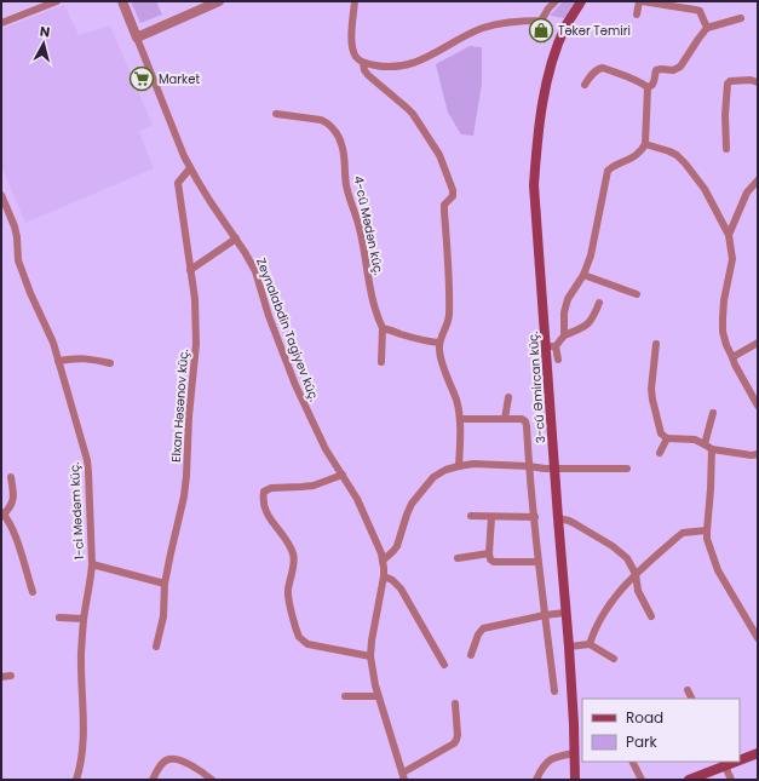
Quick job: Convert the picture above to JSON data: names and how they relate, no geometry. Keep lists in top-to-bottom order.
{
  "streets": {
    "main road": ["3-cü Əmircan küç."],
    "street": [
      "4-cü Mədən küç.",
      "Zeynalabdin Tagiyev küç.",
      "Elxan Həsənov küç.",
      "1-ci Mədəm küç."
    ]
  },
  "crossings": [
    ["Zeynalabdin Tagiyev küç.", "Elxan Həsənov küç."]
  ],
  "places": {
    "shop": ["Təkər Təmiri"],
    "supermarket": ["Market"]
  },
  "legend": ["Road", "Park"],
  "north": "top"
}
